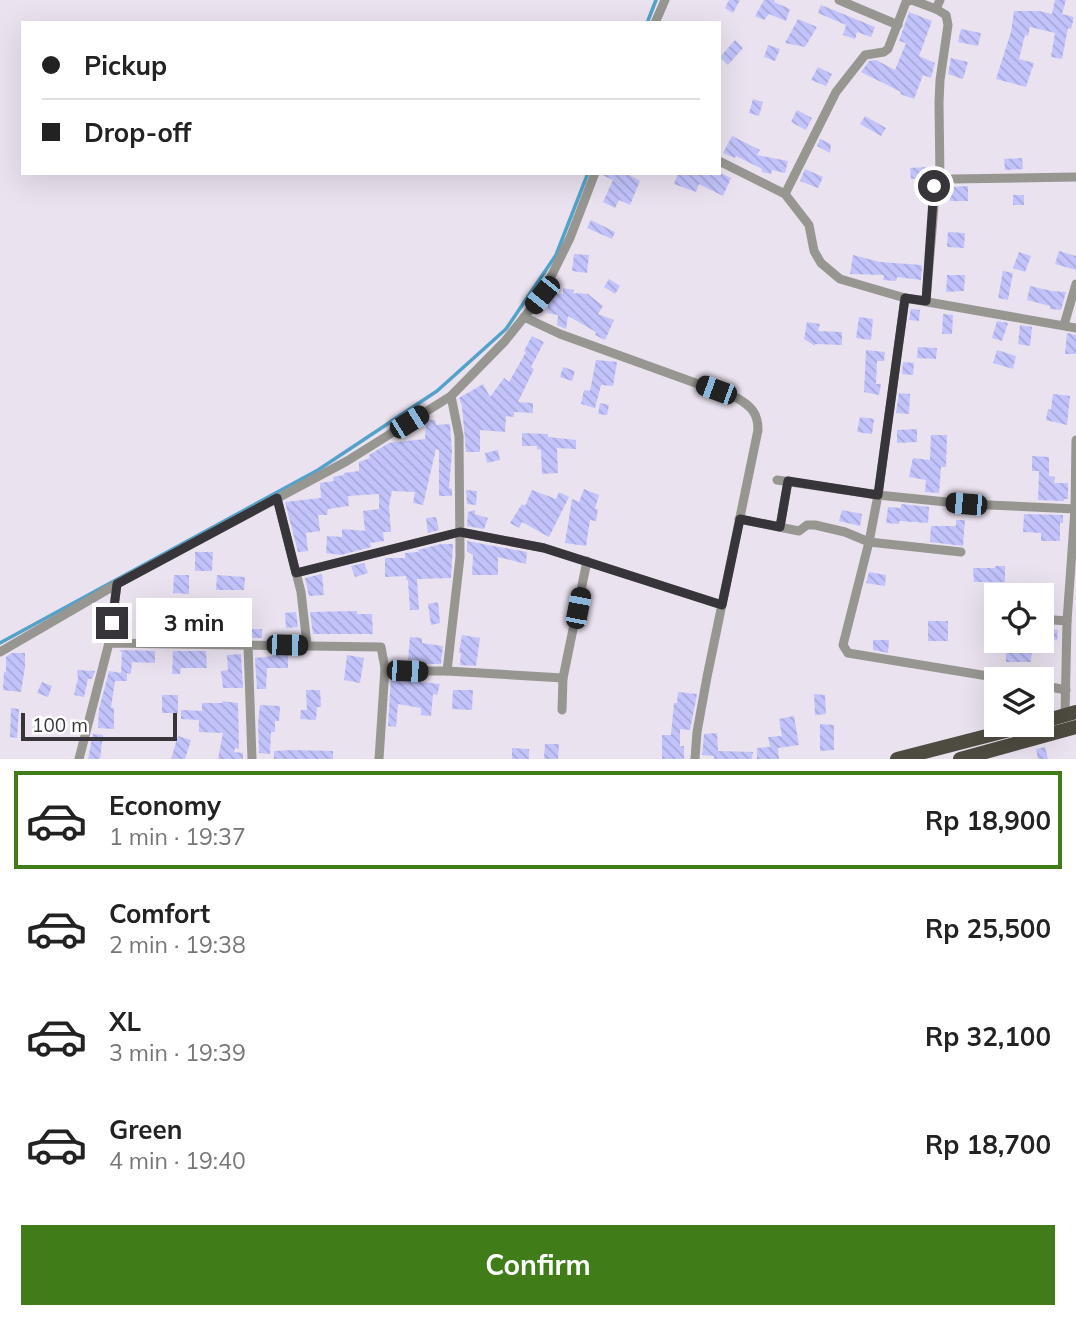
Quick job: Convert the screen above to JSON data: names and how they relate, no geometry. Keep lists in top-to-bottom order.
{
  "scale_bar": "100 m",
  "page": {
    "banner": ["Pickup", "Drop-off"],
    "bubble": "3 min",
    "scale": "100 m",
    "list": [
      {
        "name": "Economy",
        "note": "1 min · 19:37",
        "value": "Rp 18,900"
      },
      {
        "name": "Comfort",
        "note": "2 min · 19:38",
        "value": "Rp 25,500"
      },
      {
        "name": "XL",
        "note": "3 min · 19:39",
        "value": "Rp 32,100"
      },
      {
        "name": "Green",
        "note": "4 min · 19:40",
        "value": "Rp 18,700"
      }
    ],
    "buttons": "Confirm"
  }
}
